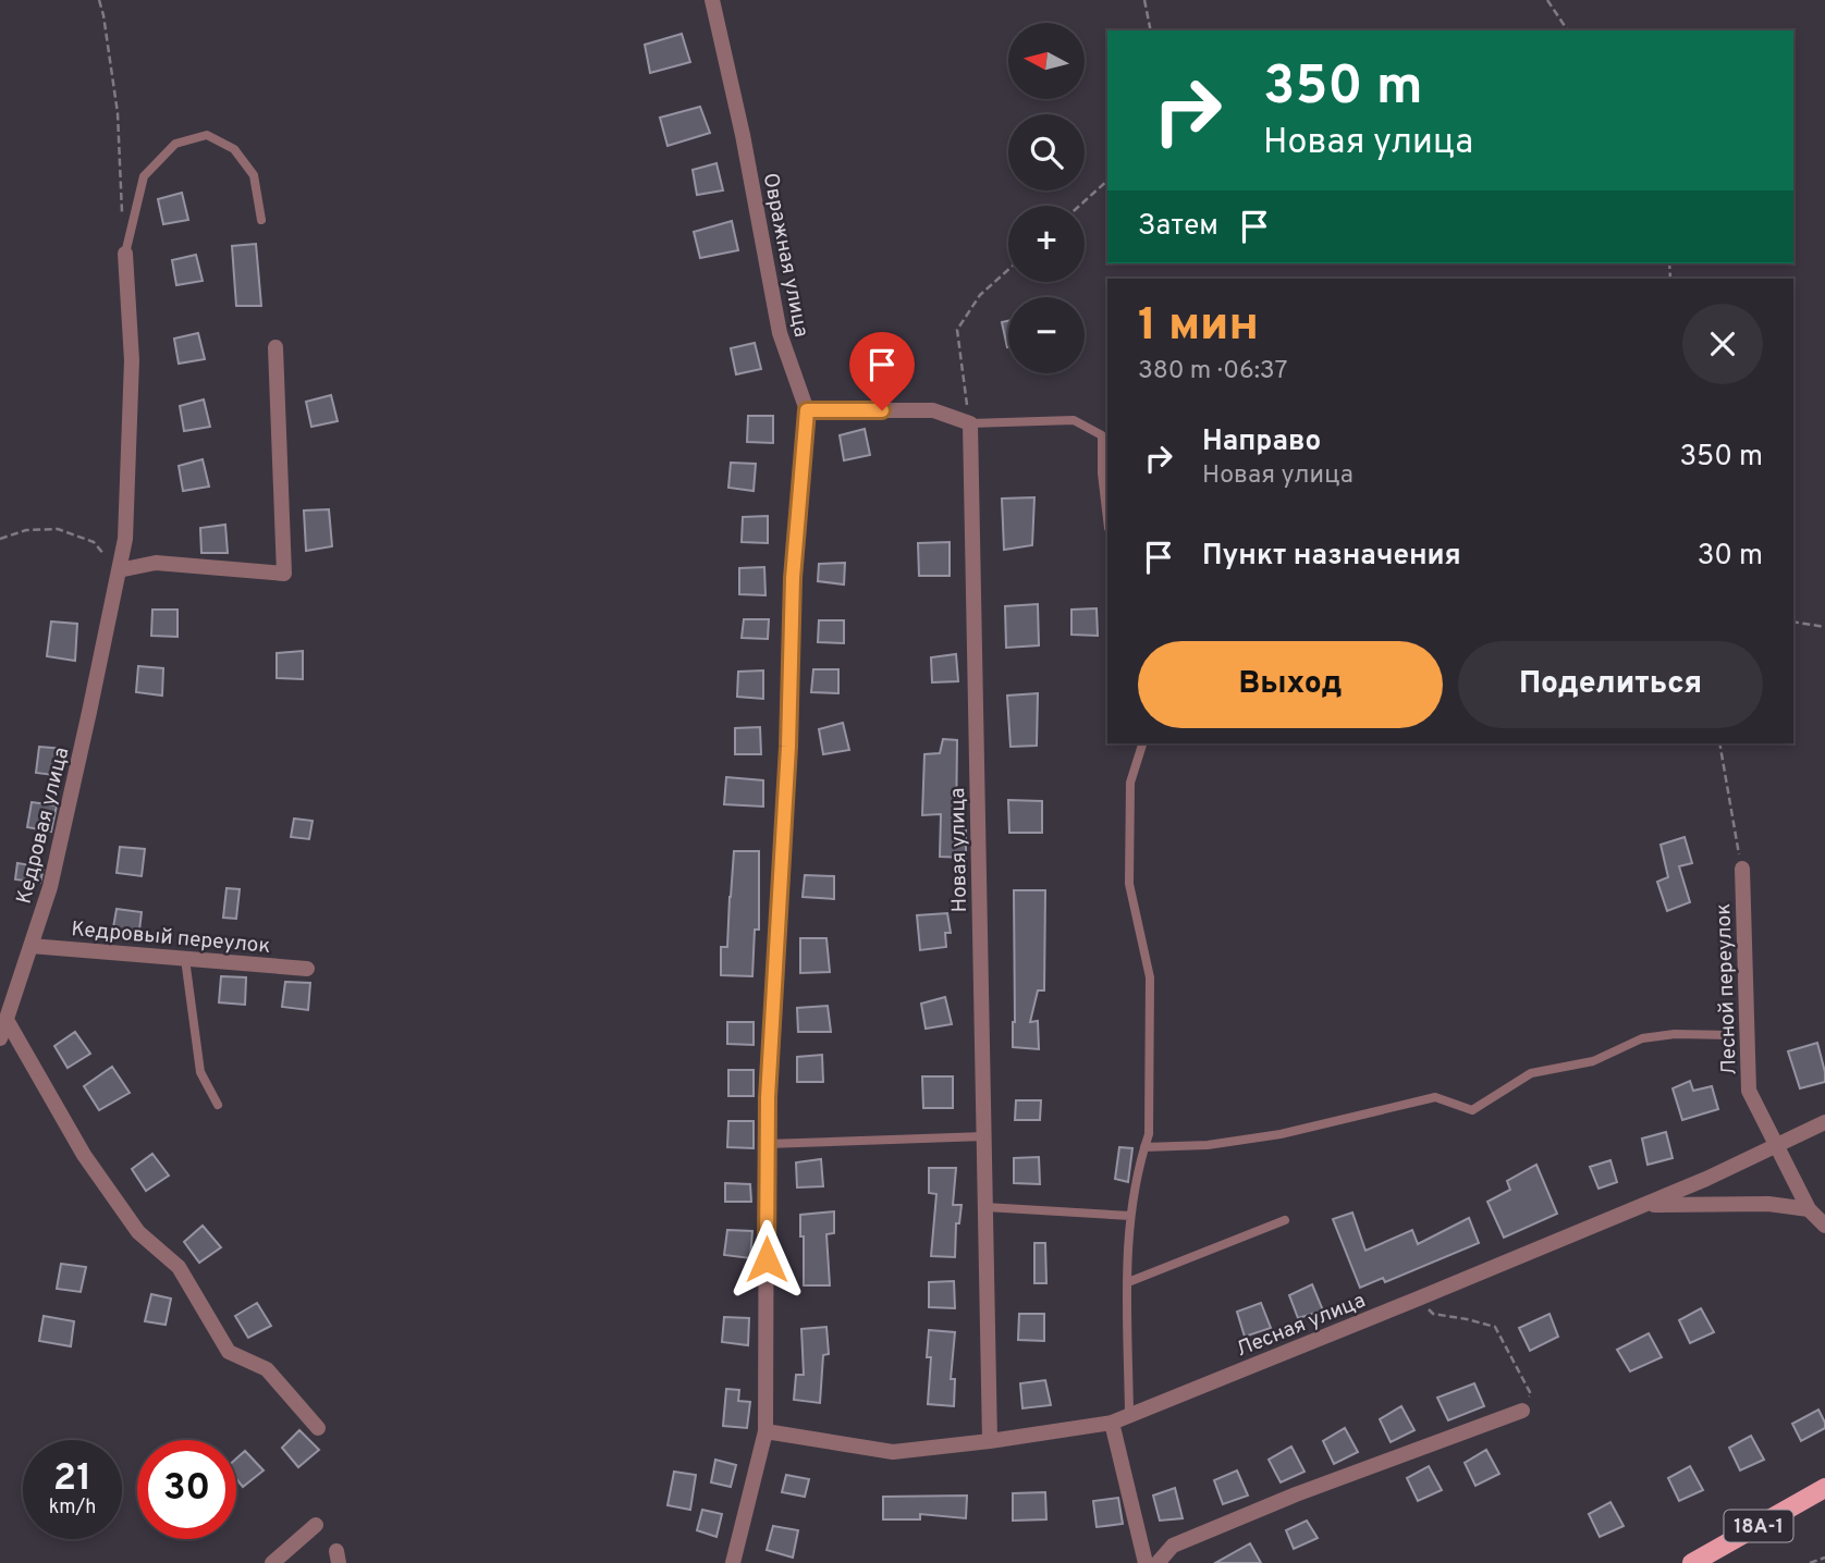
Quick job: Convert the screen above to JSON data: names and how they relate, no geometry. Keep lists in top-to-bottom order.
{
  "streets": {
    "main road": ["18А-1"],
    "street": [
      "Овражная улица",
      "Кедровая улица",
      "Новая улица",
      "Кедровый переулок",
      "Лесной переулок",
      "Лесная улица"
    ]
  },
  "crossings": [
    ["Овражная улица", "Лесная улица"],
    ["Кедровая улица", "Кедровый переулок"],
    ["Новая улица", "Лесная улица"],
    ["Лесной переулок", "Лесная улица"]
  ],
  "north": "left",
  "page": {
    "map_buttons": ["+", "−"],
    "turn": ["350 m", "Новая улица"],
    "then": "Затем",
    "heading": ["1 мин", "380 m · 06:37"],
    "list": [
      {
        "name": "Направо",
        "note": "Новая улица",
        "value": "350 m"
      },
      {
        "name": "Пункт назначения",
        "value": "30 m"
      }
    ],
    "buttons": ["Выход", "Поделиться"],
    "speed": "21 km/h",
    "limit": "30"
  }
}
